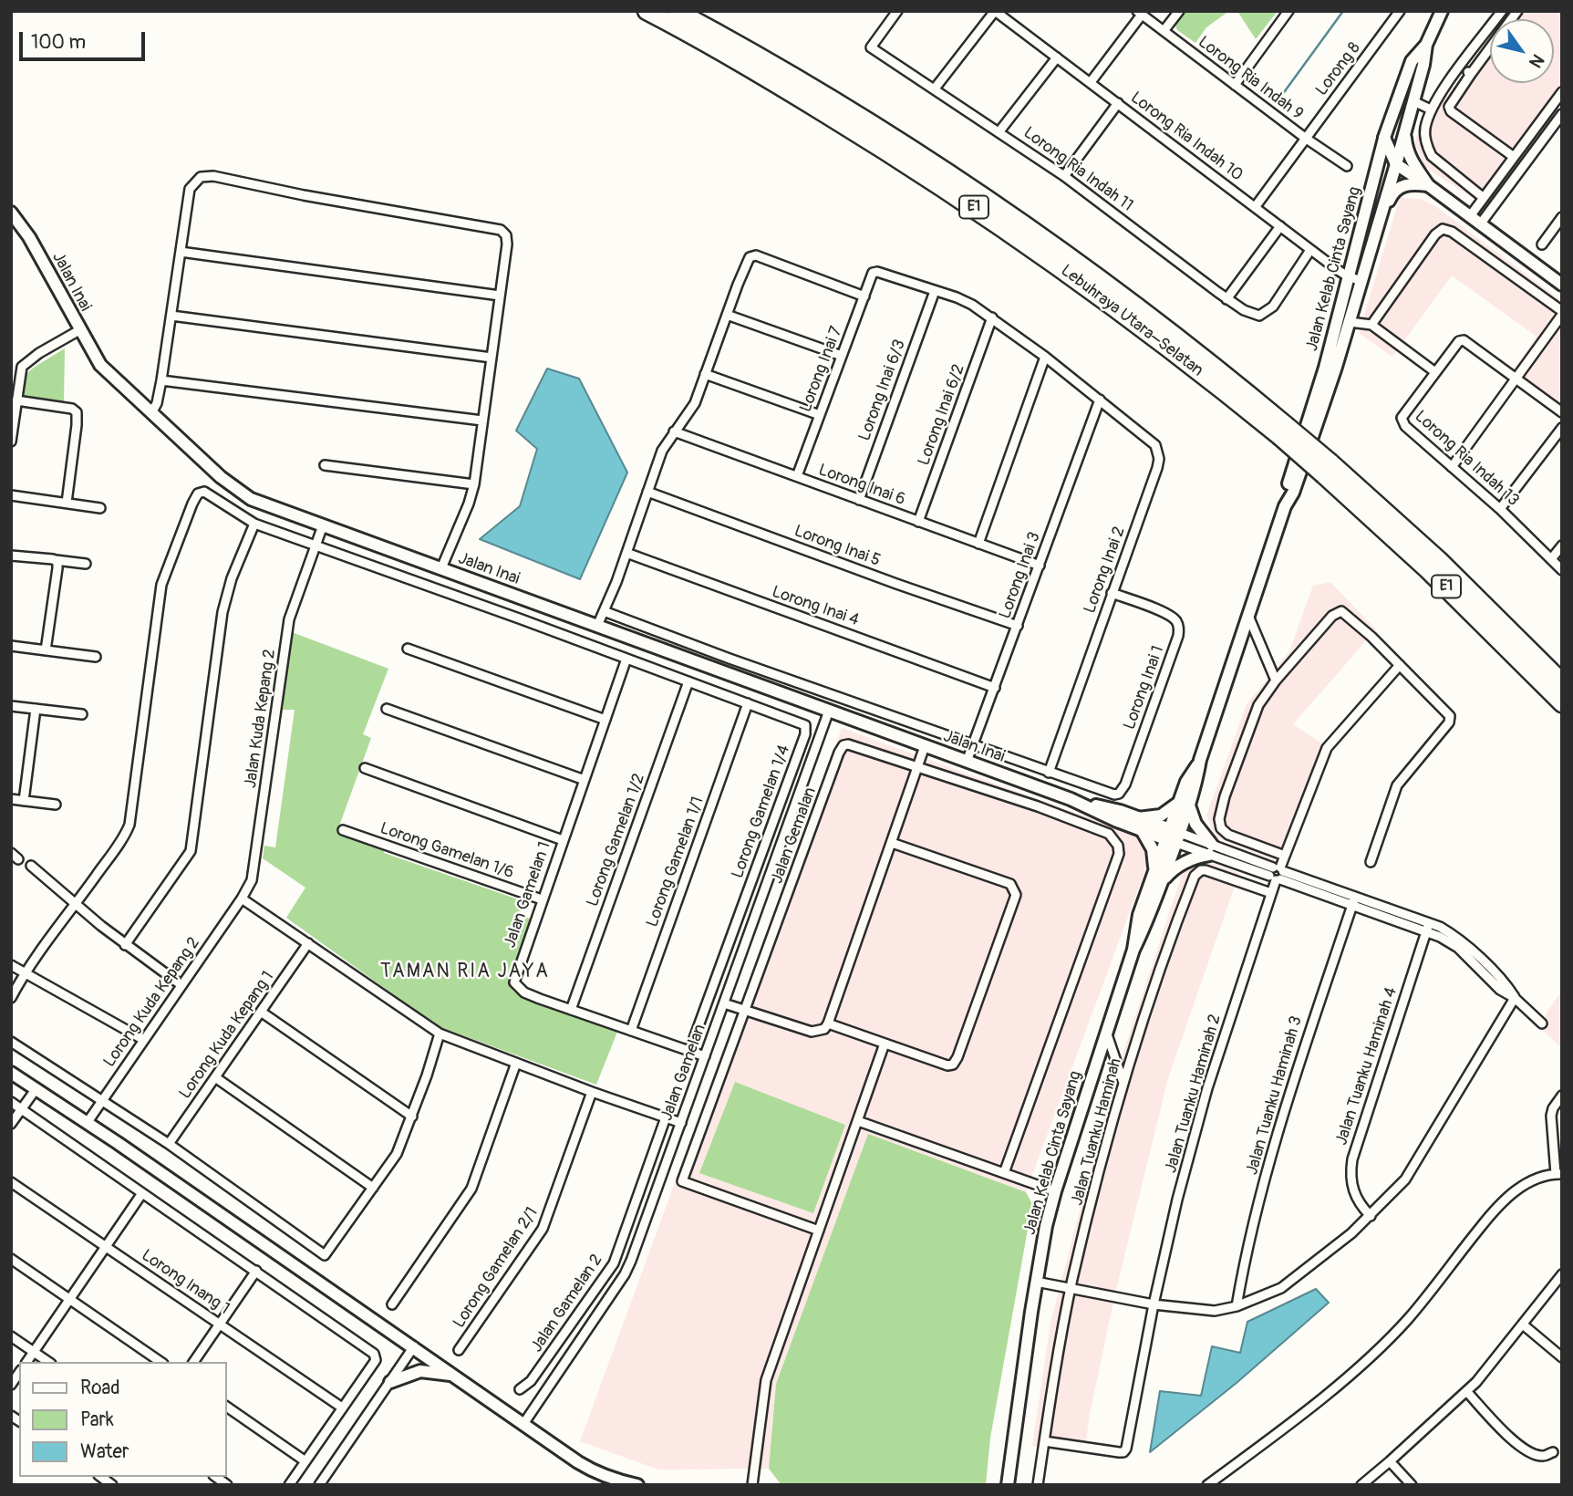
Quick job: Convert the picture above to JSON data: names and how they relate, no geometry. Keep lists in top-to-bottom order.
{
  "streets": {
    "highway": ["E1", "Lebuhraya Utara–Selatan"],
    "main road": ["Jalan Kelab Cinta Sayang", "Jalan Inai"],
    "street": [
      "Lorong 8",
      "Lorong Ria Indah 9",
      "Lorong Ria Indah 10",
      "Lorong Ria Indah 11",
      "Lorong Inai 7",
      "Lorong Inai 6/3",
      "Lorong Inai 6/2",
      "Lorong Ria Indah 13",
      "Lorong Inai 6",
      "Lorong Inai 5",
      "Lorong Inai 2",
      "Lorong Inai 3",
      "Lorong Inai 4",
      "Lorong Inai 1",
      "Jalan Kuda Kepang 2",
      "Lorong Gamelan 1/4",
      "Jalan Gemalan",
      "Lorong Gamelan 1/2",
      "Lorong Gamelan 1/6",
      "Lorong Gamelan 1/1",
      "Jalan Gamelan 1",
      "Lorong Kuda Kepang 2",
      "Lorong Kuda Kepang 1",
      "Jalan Tuanku Haminah 4",
      "Jalan Gamelan",
      "Jalan Tuanku Haminah 2",
      "Jalan Tuanku Haminah 3",
      "Jalan Tuanku Haminah",
      "Lorong Gamelan 2/1",
      "Lorong Inang 1",
      "Jalan Gamelan 2"
    ]
  },
  "crossings": [
    ["Lorong 8", "Lorong Ria Indah 9"],
    ["Lorong 8", "Lorong Ria Indah 10"],
    ["Lorong Ria Indah 10", "Lorong Ria Indah 11"],
    ["Lorong Ria Indah 10", "Jalan Kelab Cinta Sayang"],
    ["Jalan Kelab Cinta Sayang", "Jalan Inai"],
    ["Jalan Inai", "Lorong Inai 3"],
    ["Jalan Inai", "Jalan Kuda Kepang 2"],
    ["Jalan Inai", "Jalan Gamelan"],
    ["Lorong Inai 7", "Lorong Inai 6"],
    ["Lorong Inai 7", "Lorong Inai 2"],
    ["Lorong Inai 6/3", "Lorong Inai 6"],
    ["Lorong Inai 6/3", "Lorong Inai 2"],
    ["Lorong Inai 6/2", "Lorong Inai 6"],
    ["Lorong Inai 6/2", "Lorong Inai 2"],
    ["Lorong Inai 6", "Lorong Inai 3"],
    ["Lorong Inai 5", "Lorong Inai 3"],
    ["Lorong Inai 2", "Lorong Inai 3"],
    ["Lorong Inai 2", "Lorong Inai 1"],
    ["Lorong Inai 3", "Lorong Inai 4"],
    ["Jalan Kuda Kepang 2", "Lorong Gamelan 1/4"],
    ["Jalan Kuda Kepang 2", "Lorong Kuda Kepang 2"],
    ["Lorong Gamelan 1/4", "Lorong Gamelan 1/2"],
    ["Lorong Gamelan 1/4", "Lorong Gamelan 1/1"],
    ["Lorong Gamelan 1/4", "Jalan Gamelan 1"],
    ["Lorong Gamelan 1/2", "Jalan Gamelan 1"],
    ["Lorong Gamelan 1/6", "Jalan Gamelan 1"],
    ["Lorong Gamelan 1/1", "Jalan Gamelan 1"],
    ["Jalan Gamelan 1", "Jalan Gamelan"],
    ["Jalan Tuanku Haminah 2", "Jalan Tuanku Haminah"]
  ],
  "districts": ["TAMAN RIA JAYA"],
  "legend": ["Road", "Park", "Water"],
  "scale_bar": "100 m",
  "north": "bottom right"
}
